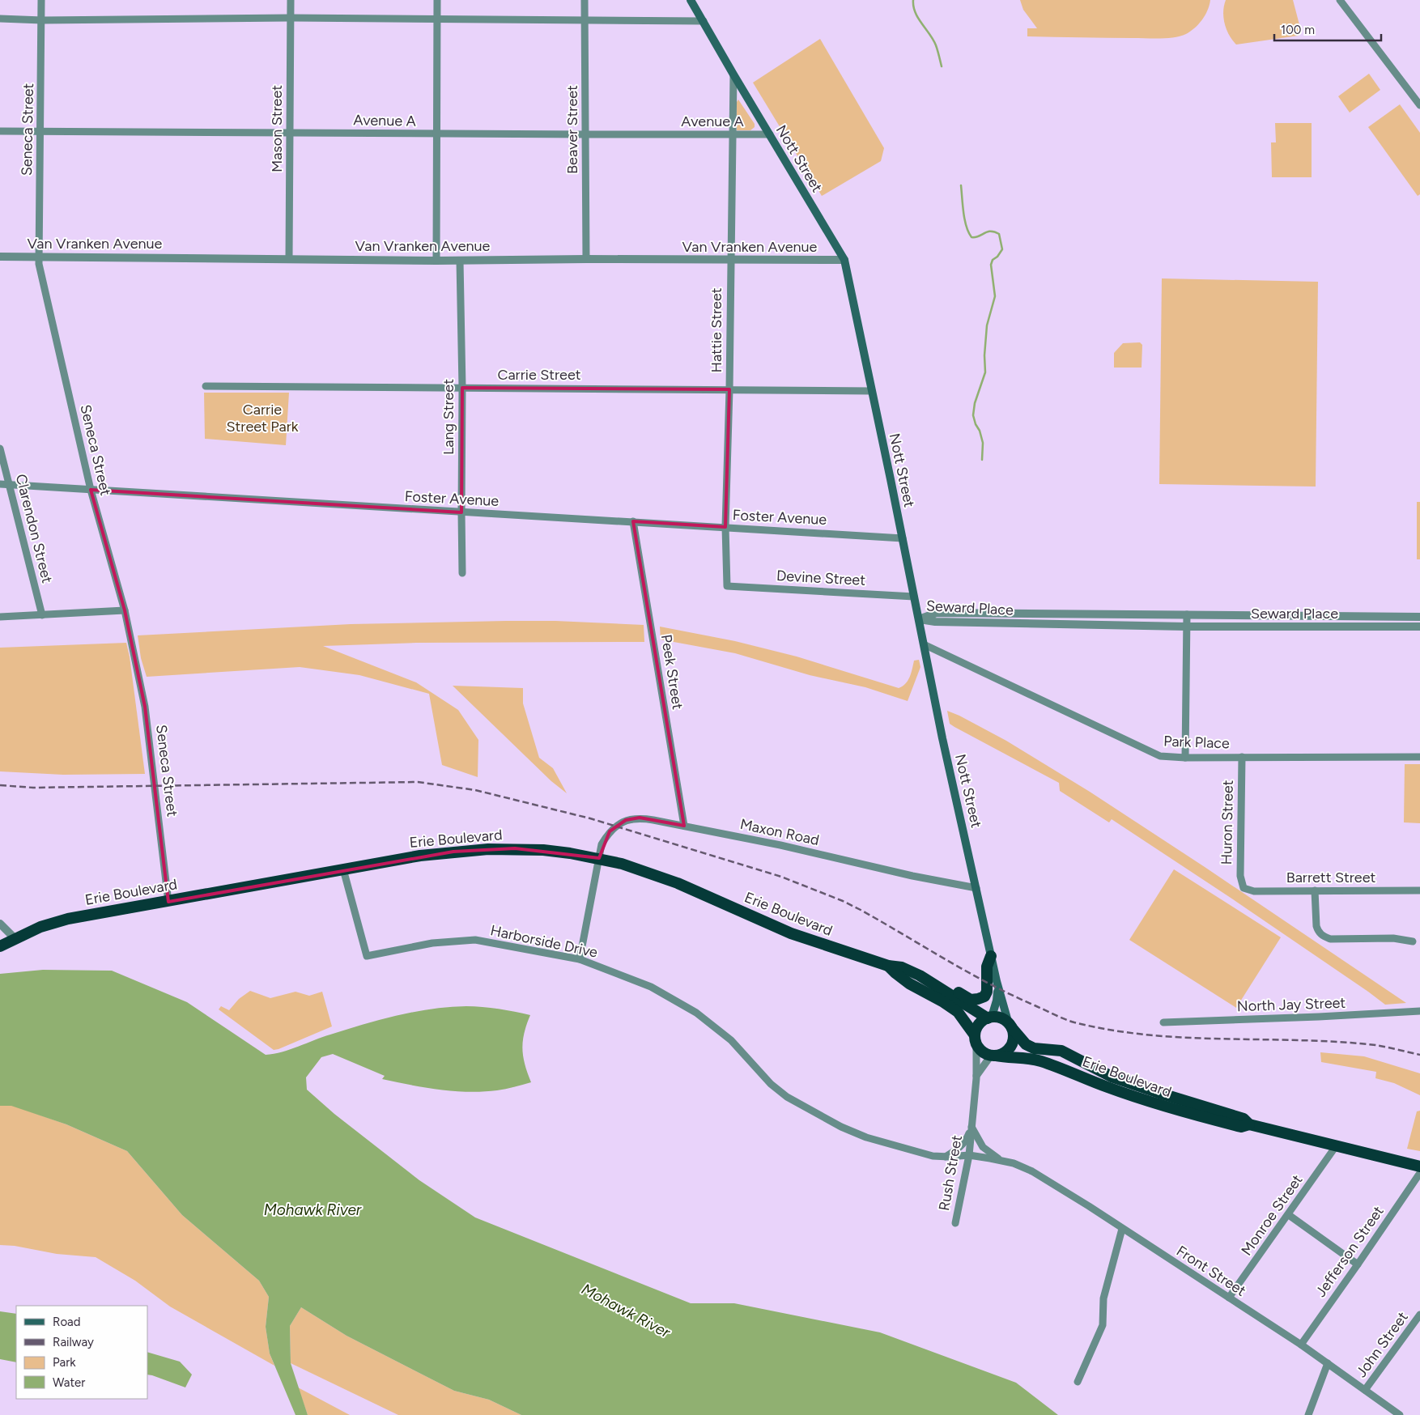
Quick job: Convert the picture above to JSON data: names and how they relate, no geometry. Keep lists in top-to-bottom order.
{
  "streets": {
    "highway": ["Erie Boulevard"],
    "main road": ["Nott Street"],
    "street": [
      "Avenue A",
      "Mason Street",
      "Seneca Street",
      "Beaver Street",
      "Van Vranken Avenue",
      "Hattie Street",
      "Carrie Street",
      "Lang Street",
      "Foster Avenue",
      "Clarendon Street",
      "Devine Street",
      "Seward Place",
      "Peek Street",
      "Park Place",
      "Huron Street",
      "Maxon Road",
      "Barrett Street",
      "Harborside Drive",
      "North Jay Street",
      "Rush Street",
      "Monroe Street",
      "Jefferson Street",
      "Front Street",
      "John Street"
    ]
  },
  "crossings": [
    ["Avenue A", "Mason Street"],
    ["Avenue A", "Seneca Street"],
    ["Avenue A", "Beaver Street"],
    ["Avenue A", "Nott Street"],
    ["Avenue A", "Hattie Street"],
    ["Mason Street", "Van Vranken Avenue"],
    ["Seneca Street", "Van Vranken Avenue"],
    ["Seneca Street", "Foster Avenue"],
    ["Seneca Street", "Erie Boulevard"],
    ["Beaver Street", "Van Vranken Avenue"],
    ["Nott Street", "Van Vranken Avenue"],
    ["Nott Street", "Hattie Street"],
    ["Nott Street", "Carrie Street"],
    ["Nott Street", "Foster Avenue"],
    ["Nott Street", "Devine Street"],
    ["Nott Street", "Seward Place"],
    ["Nott Street", "Park Place"],
    ["Nott Street", "Maxon Road"],
    ["Nott Street", "Erie Boulevard"],
    ["Nott Street", "Rush Street"],
    ["Van Vranken Avenue", "Hattie Street"],
    ["Van Vranken Avenue", "Lang Street"],
    ["Hattie Street", "Carrie Street"],
    ["Hattie Street", "Foster Avenue"],
    ["Hattie Street", "Devine Street"],
    ["Carrie Street", "Lang Street"],
    ["Lang Street", "Foster Avenue"],
    ["Foster Avenue", "Clarendon Street"],
    ["Foster Avenue", "Peek Street"],
    ["Peek Street", "Maxon Road"],
    ["Park Place", "Huron Street"],
    ["Huron Street", "Barrett Street"],
    ["Maxon Road", "Erie Boulevard"],
    ["Maxon Road", "Harborside Drive"],
    ["Erie Boulevard", "Harborside Drive"],
    ["Erie Boulevard", "Rush Street"],
    ["Erie Boulevard", "Monroe Street"],
    ["Harborside Drive", "Rush Street"],
    ["Harborside Drive", "Front Street"],
    ["Rush Street", "Front Street"],
    ["Monroe Street", "Front Street"],
    ["Jefferson Street", "Front Street"],
    ["Front Street", "John Street"]
  ],
  "water": ["Mohawk River"],
  "parks": ["Carrie Street Park"],
  "legend": [
    "Road",
    "Railway",
    "Park",
    "Water"
  ],
  "scale_bar": "100 m"
}
